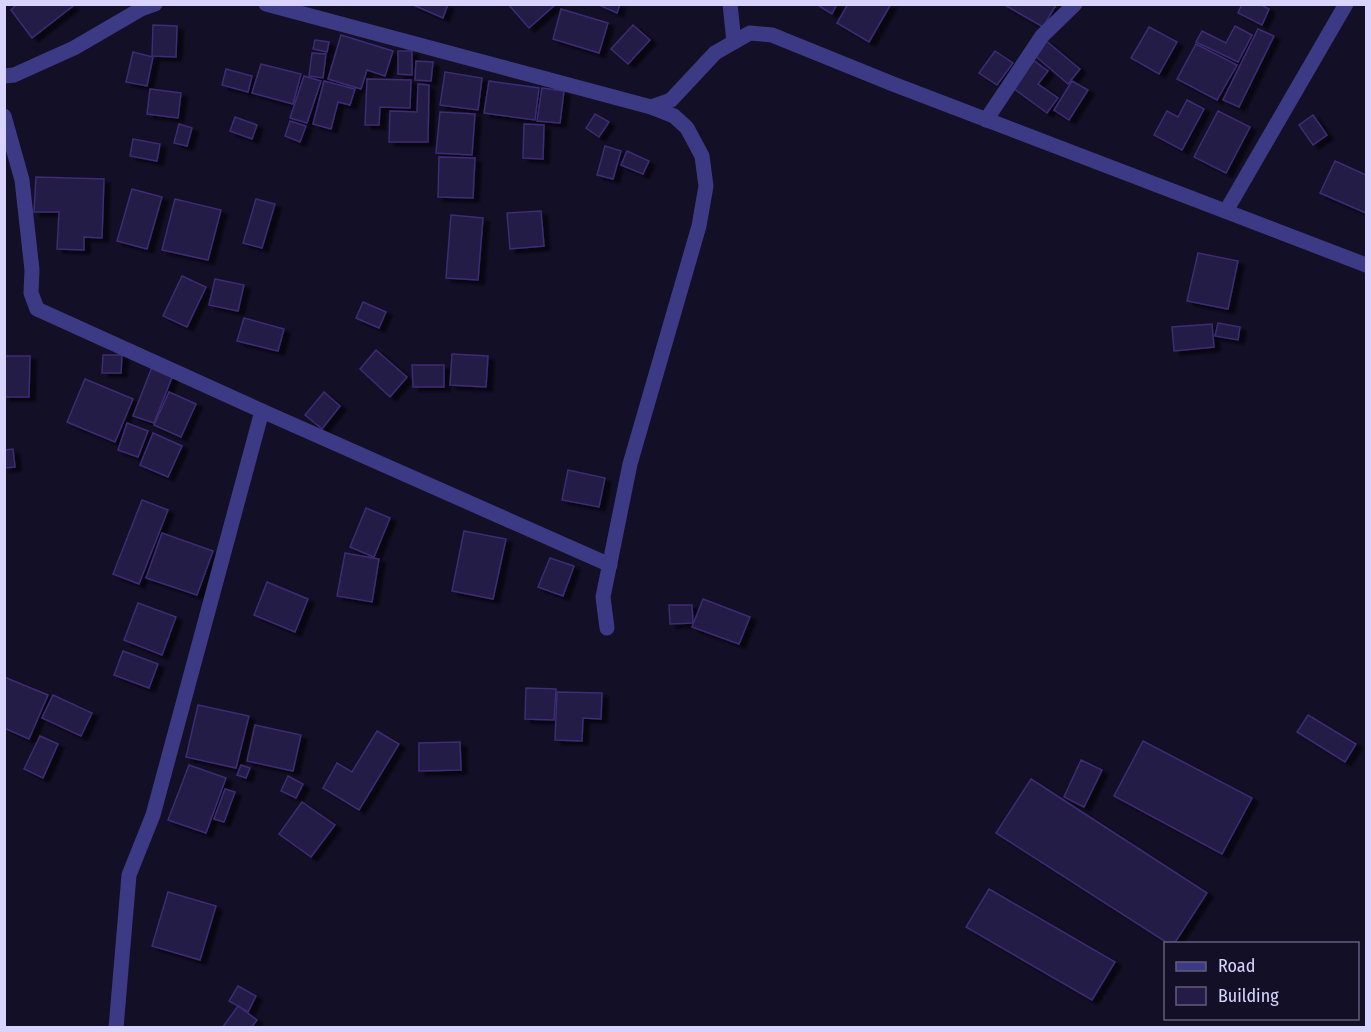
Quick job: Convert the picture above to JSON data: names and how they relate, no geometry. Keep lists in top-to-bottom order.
{
  "legend": ["Road", "Building"]
}
